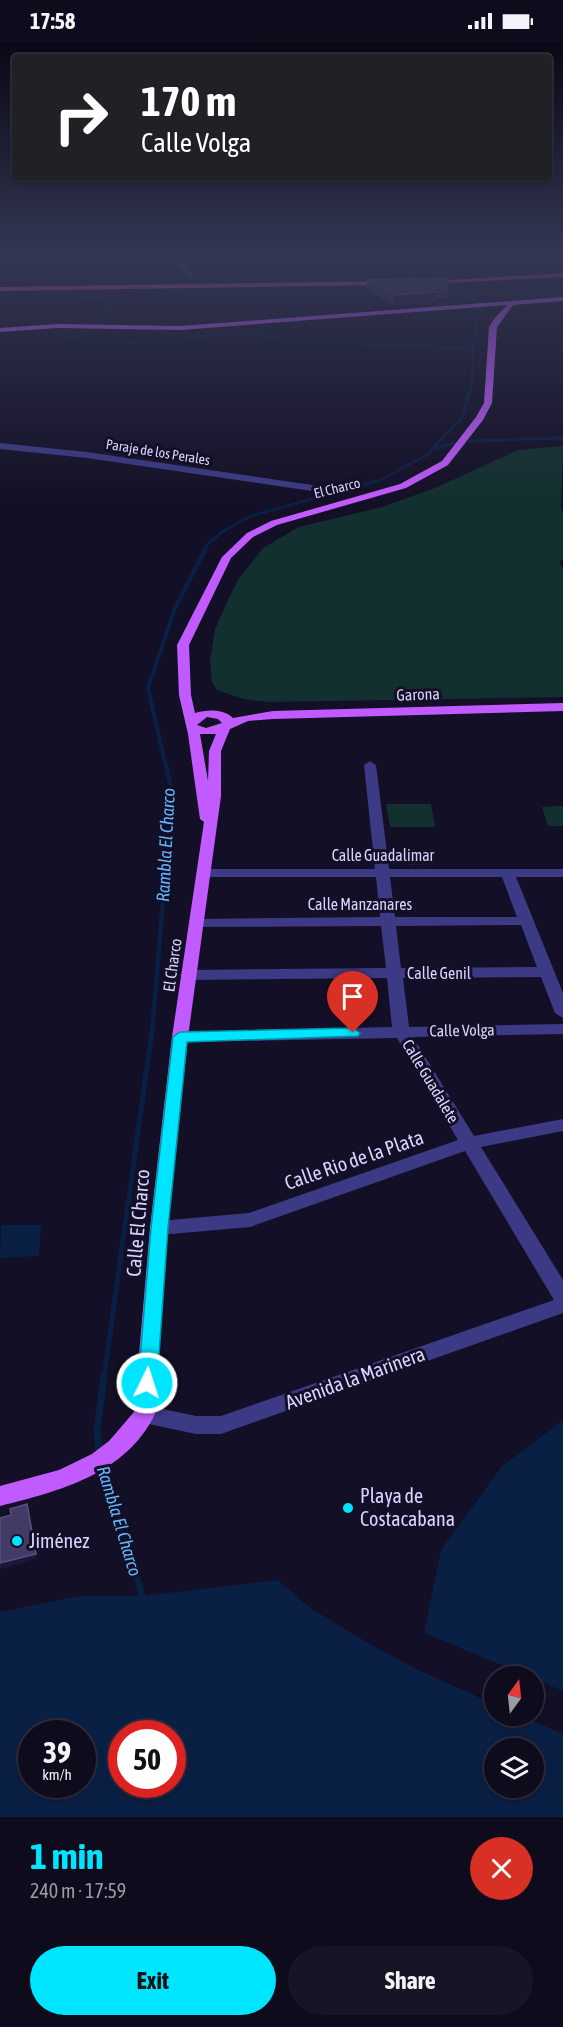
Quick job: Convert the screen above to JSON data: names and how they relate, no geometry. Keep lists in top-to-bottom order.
{
  "streets": {
    "main road": ["El Charco", "Garona", "Calle El Charco"],
    "street": [
      "Paraje de los Perales",
      "Calle Guadalimar",
      "Calle Manzanares",
      "Calle Genil",
      "Calle Volga",
      "Calle Guadalete",
      "Calle Rio de la Plata",
      "Avenida la Marinera"
    ]
  },
  "crossings": [
    ["El Charco", "Calle Guadalimar"],
    ["El Charco", "Calle Manzanares"],
    ["El Charco", "Calle Genil"],
    ["El Charco", "Calle Volga"],
    ["El Charco", "Calle El Charco"],
    ["Calle Guadalimar", "Calle Guadalete"],
    ["Calle Manzanares", "Calle Guadalete"],
    ["Calle Genil", "Calle Guadalete"],
    ["Calle Volga", "Calle Guadalete"],
    ["Calle Volga", "Calle El Charco"],
    ["Calle Guadalete", "Calle Rio de la Plata"],
    ["Calle Rio de la Plata", "Calle El Charco"],
    ["Calle El Charco", "Avenida la Marinera"]
  ],
  "water": ["Rambla El Charco"],
  "places": ["Playa de Costacabana", "Jiménez"],
  "north": "top",
  "page": {
    "status": "17:58",
    "turn": ["170 m", "Calle Volga"],
    "speed": "39 km/h",
    "limit": "50",
    "heading": ["1 min", "240 m · 17:59"],
    "buttons": ["Exit", "Share"]
  }
}
